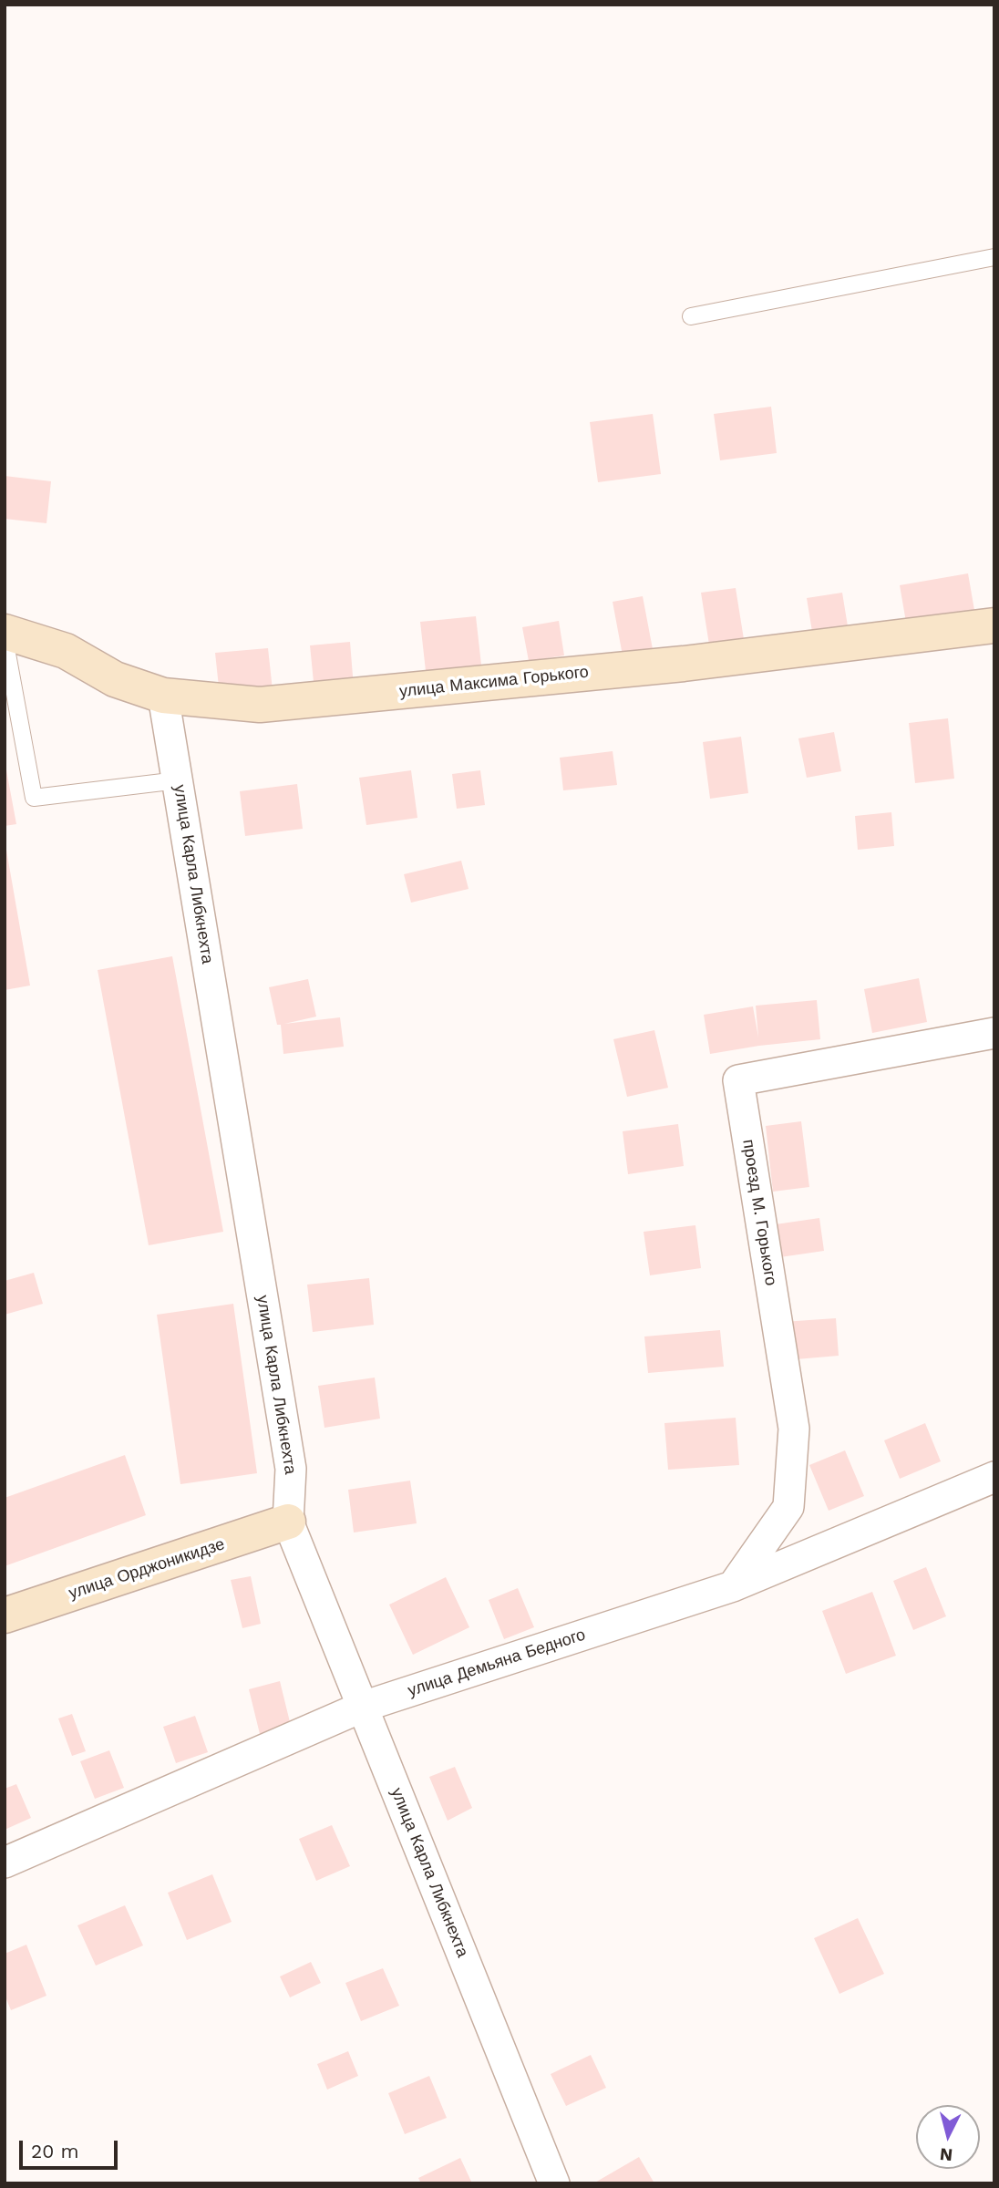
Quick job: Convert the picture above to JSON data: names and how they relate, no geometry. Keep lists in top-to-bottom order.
{
  "streets": {
    "street": [
      "улица Максима Горького",
      "улица Карла Либкнехта",
      "проезд М. Горького",
      "улица Орджоникидзе",
      "улица Демьяна Бедного"
    ]
  },
  "crossings": [
    ["улица Максима Горького", "улица Карла Либкнехта"],
    ["улица Карла Либкнехта", "улица Орджоникидзе"],
    ["улица Карла Либкнехта", "улица Демьяна Бедного"],
    ["проезд М. Горького", "улица Демьяна Бедного"]
  ],
  "scale_bar": "20 m",
  "north": "bottom"
}
